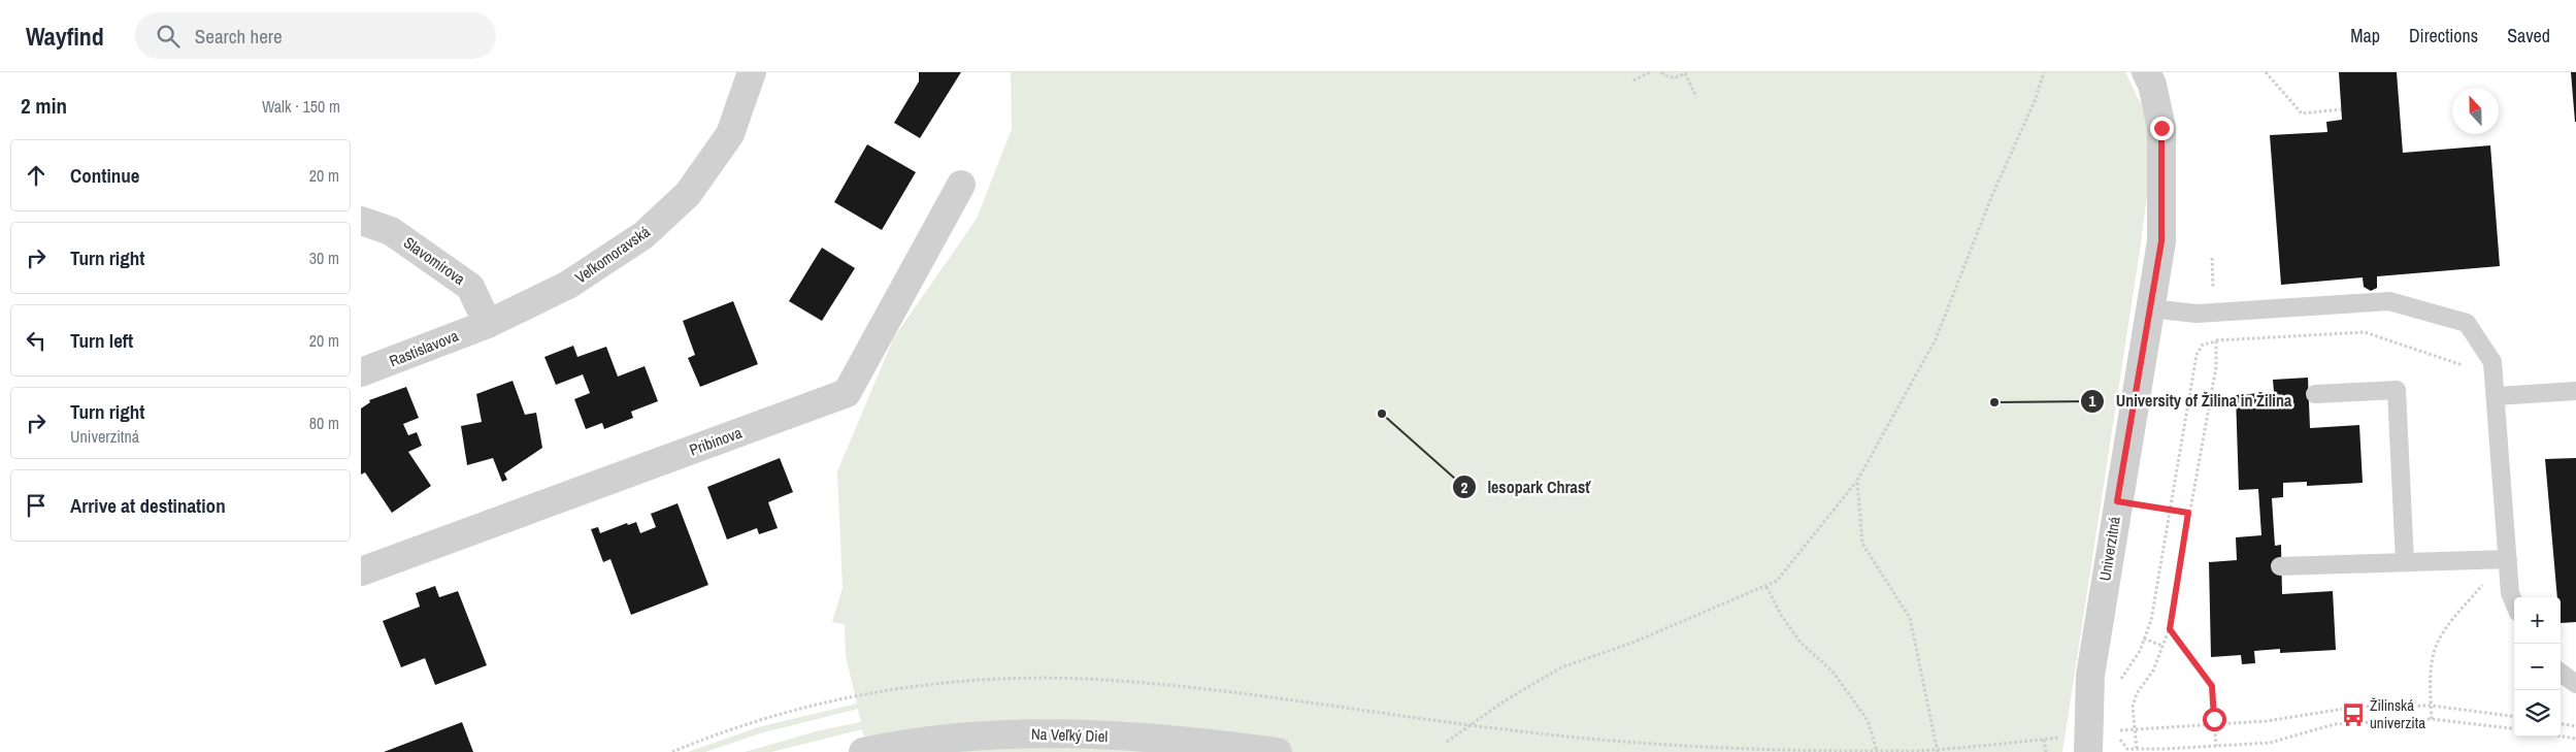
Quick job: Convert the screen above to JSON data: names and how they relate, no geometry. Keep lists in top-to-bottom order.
{
  "streets": {
    "street": [
      "Veľkomoravská",
      "Slavomírova",
      "Rastislavova",
      "Pribinova",
      "Univerzitná",
      "Na Veľký Diel"
    ]
  },
  "crossings": [
    ["Veľkomoravská", "Slavomírova"],
    ["Veľkomoravská", "Rastislavova"],
    ["Slavomírova", "Rastislavova"]
  ],
  "places": {
    "other": ["University of Žilina in Žilina", "lesopark Chrasť"],
    "bus stop": ["Žilinská univerzita"]
  },
  "north": "top",
  "page": {
    "header": "Wayfind",
    "search": "Search here",
    "nav": ["Map", "Directions", "Saved"],
    "heading": ["2 min", "Walk · 150 m"],
    "list": [
      ["Continue", "20 m"],
      ["Turn right", "30 m"],
      ["Turn left", "20 m"],
      ["Turn right", "Univerzitná", "80 m"],
      "Arrive at destination"
    ],
    "map_buttons": ["+", "−"]
  }
}
